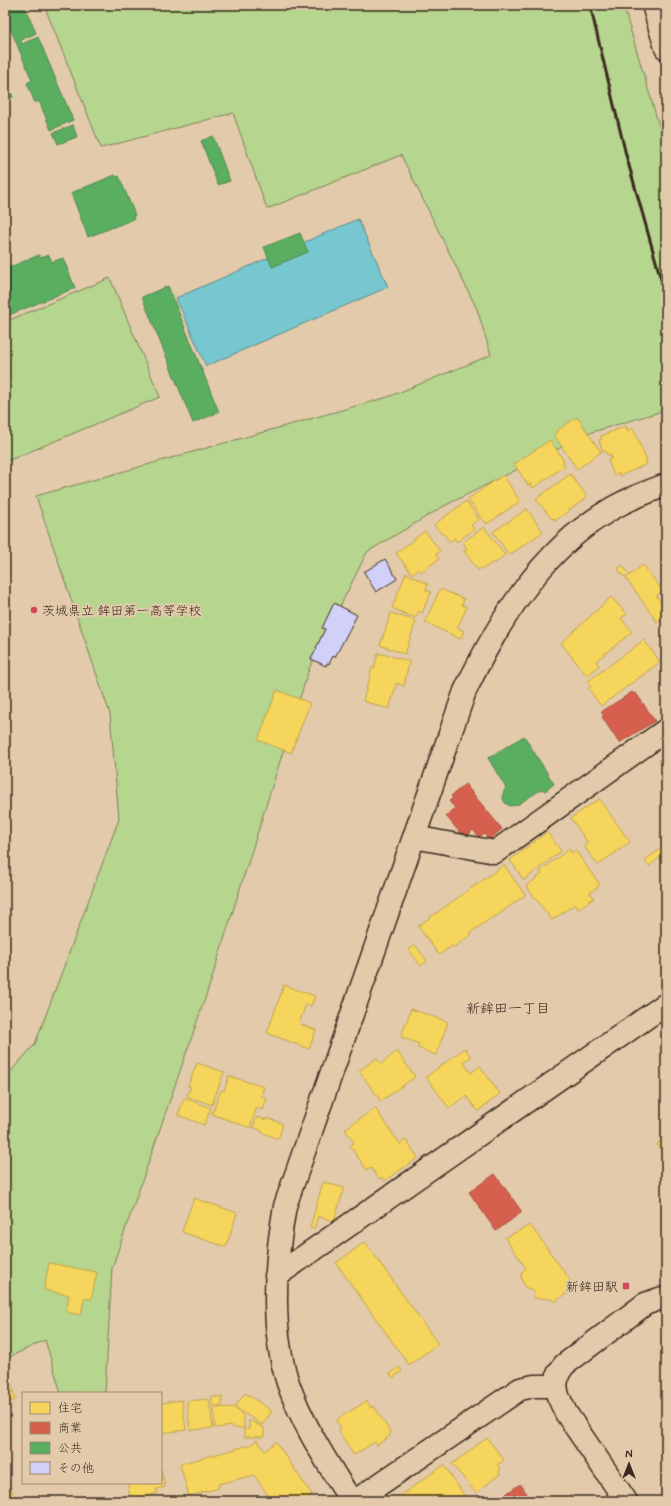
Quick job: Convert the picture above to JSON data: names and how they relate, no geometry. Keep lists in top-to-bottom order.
{
  "districts": ["新鉾田一丁目"],
  "places": {
    "other": ["茨城県立 鉾田第一高等学校"],
    "transit": ["新鉾田駅"]
  },
  "legend": [
    "住宅",
    "商業",
    "公共",
    "その他"
  ],
  "north": "top"
}
